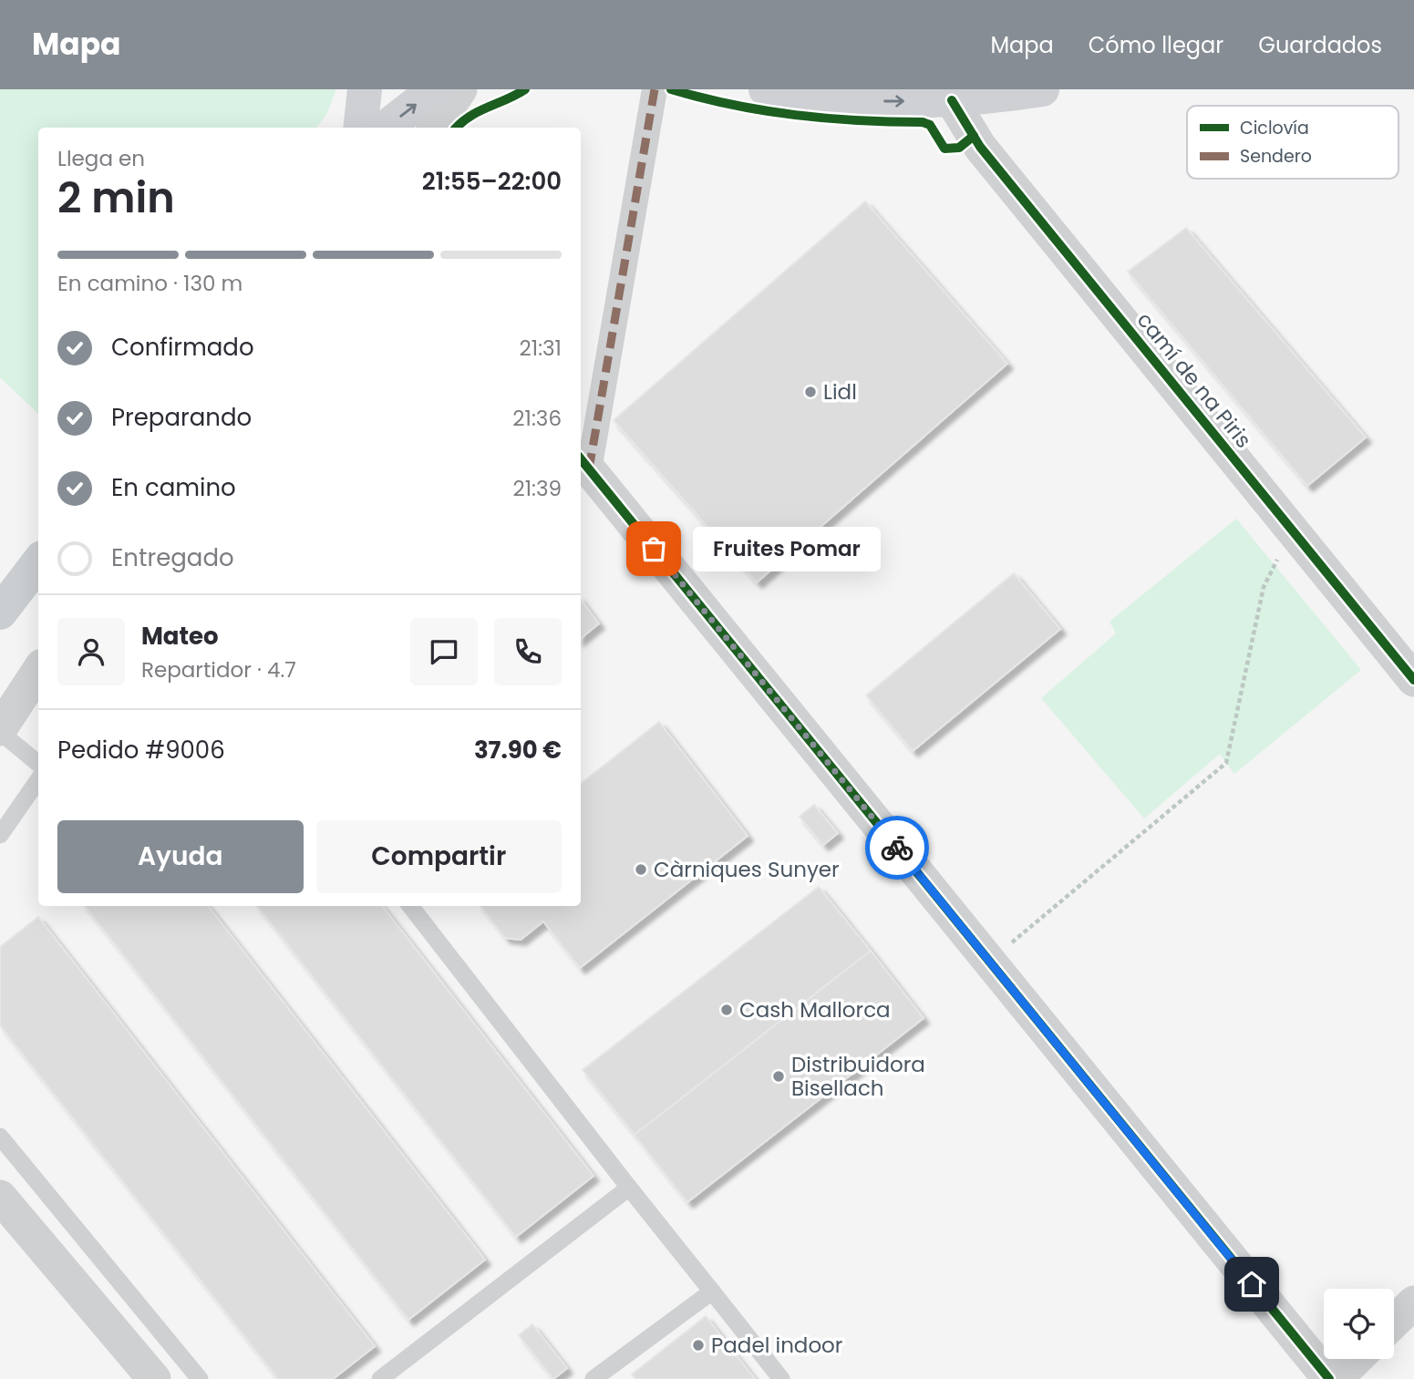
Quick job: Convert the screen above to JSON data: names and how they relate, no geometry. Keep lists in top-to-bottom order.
{
  "streets": {
    "street": ["camí de na Piris"]
  },
  "places": [
    "Lidl",
    "Fruites Pomar",
    "Càrniques Sunyer",
    "Cash Mallorca",
    "Distribuidora Bisellach",
    "Padel indoor"
  ],
  "legend": ["Ciclovía", "Sendero"],
  "page": {
    "header": "Mapa",
    "nav": ["Mapa", "Cómo llegar", "Guardados"],
    "heading": ["2 min", "Llega en", "21:55–22:00"],
    "panel": [
      "Mateo",
      "Repartidor · 4.7",
      "Pedido #9006",
      "37.90 €"
    ],
    "bar": "En camino · 130 m",
    "list": [
      ["Confirmado", "21:31"],
      ["Preparando", "21:36"],
      ["En camino", "21:39"],
      "Entregado"
    ],
    "bubble": "Fruites Pomar",
    "buttons": ["Ayuda", "Compartir"]
  }
}
